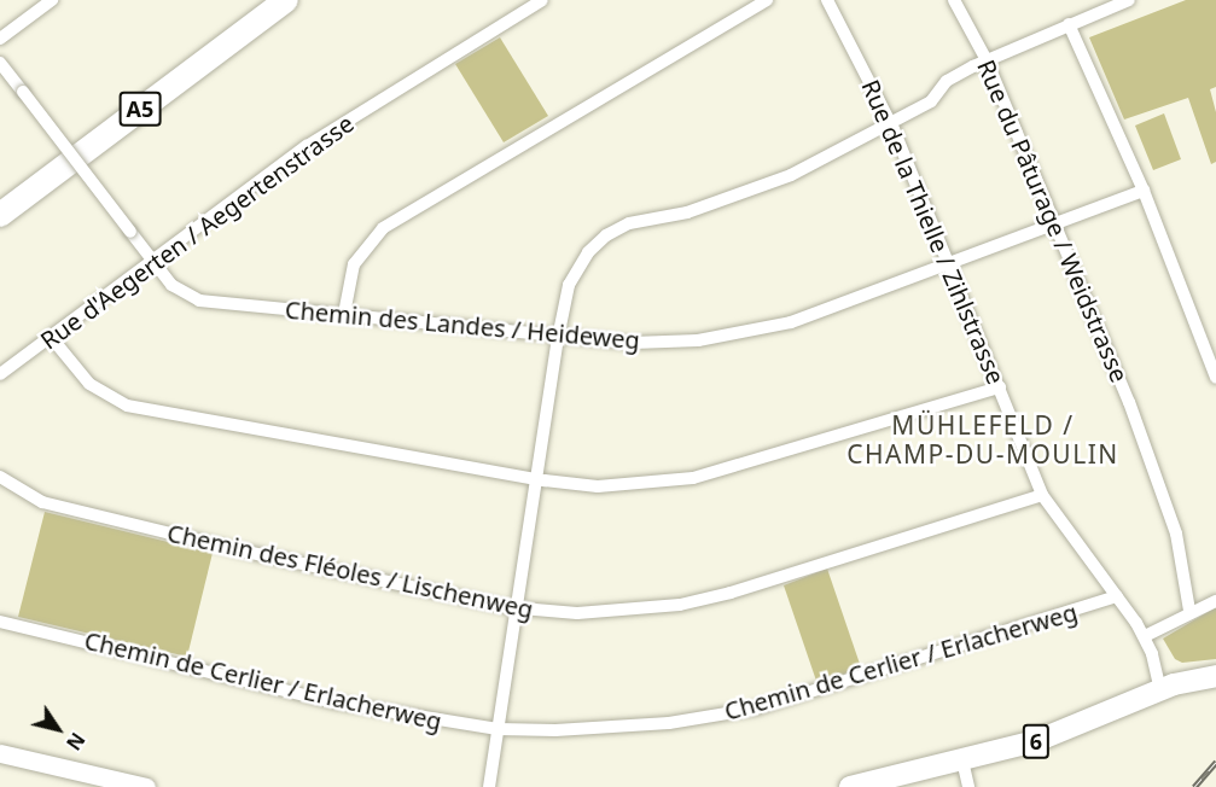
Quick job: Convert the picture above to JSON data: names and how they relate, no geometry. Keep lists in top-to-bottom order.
{
  "streets": {
    "highway": ["A5"],
    "main road": ["6"],
    "street": [
      "Rue du Pâturage / Weidstrasse",
      "Rue d'Aegerten / Aegertenstrasse",
      "Rue de la Thielle / Zihlstrasse",
      "Chemin des Landes / Heideweg",
      "Chemin des Fléoles / Lischenweg",
      "Chemin de Cerlier / Erlacherweg"
    ]
  },
  "crossings": [
    ["Rue du Pâturage / Weidstrasse", "Chemin des Landes / Heideweg"],
    ["Rue d'Aegerten / Aegertenstrasse", "Chemin des Landes / Heideweg"],
    ["Rue de la Thielle / Zihlstrasse", "Chemin des Landes / Heideweg"],
    ["Rue de la Thielle / Zihlstrasse", "Chemin des Fléoles / Lischenweg"],
    ["Rue de la Thielle / Zihlstrasse", "Chemin de Cerlier / Erlacherweg"],
    ["Rue de la Thielle / Zihlstrasse", "6"]
  ],
  "districts": ["MÜHLEFELD / CHAMP-DU-MOULIN"],
  "north": "bottom right"
}
